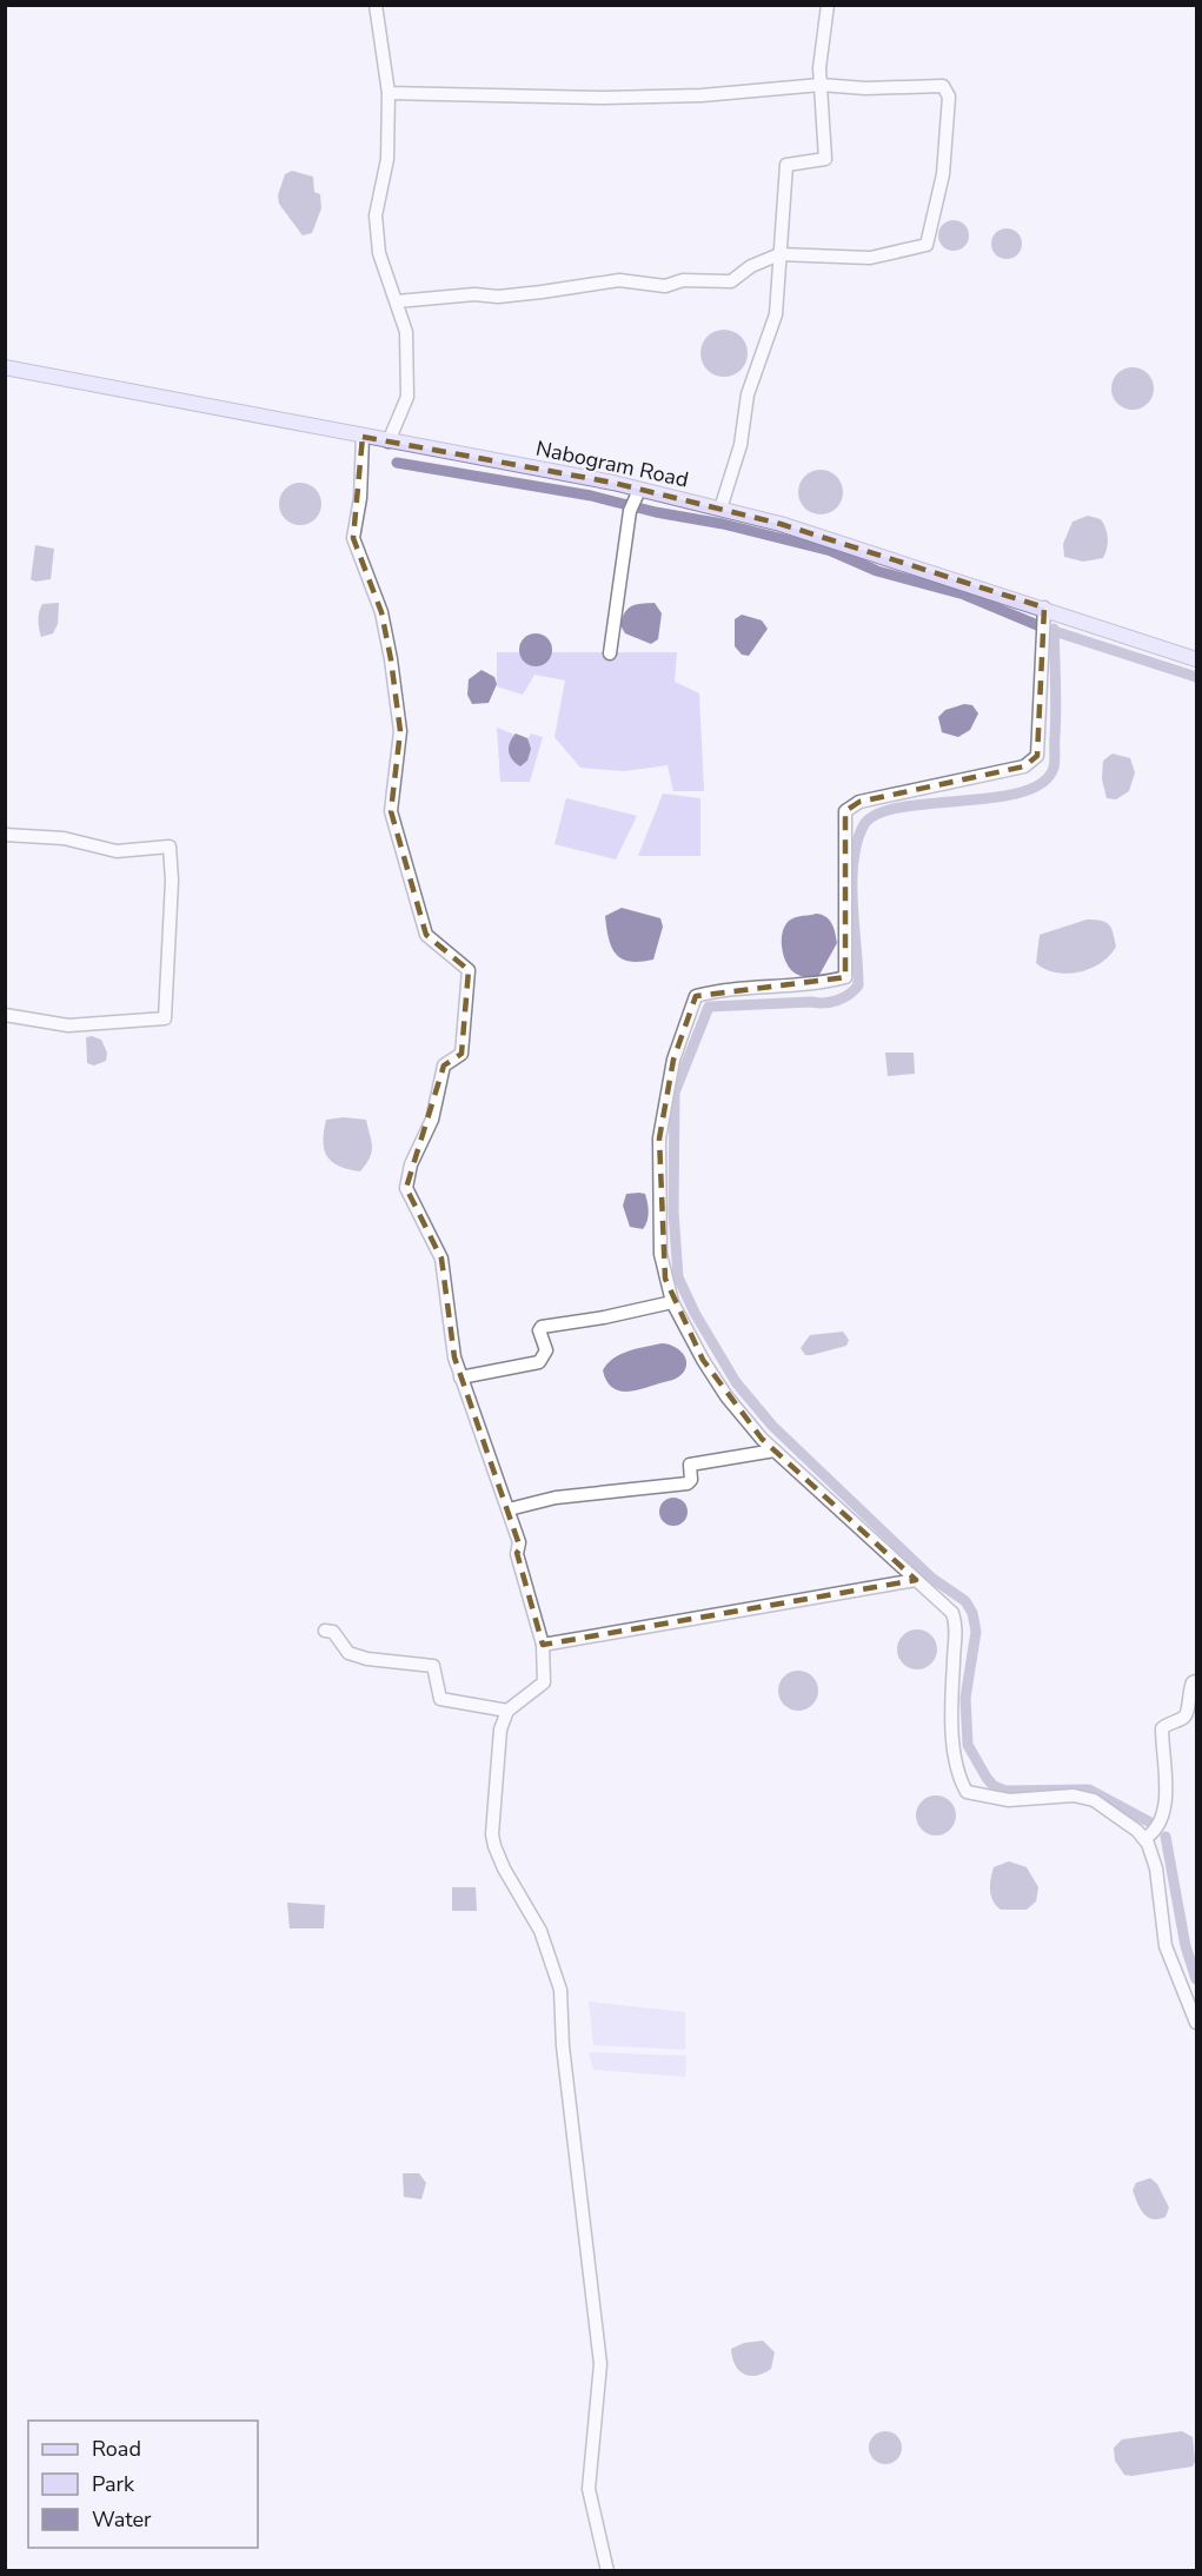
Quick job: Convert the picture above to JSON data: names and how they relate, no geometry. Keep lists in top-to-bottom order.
{
  "streets": {
    "main road": ["Nabogram Road"]
  },
  "legend": ["Road", "Park", "Water"]
}
